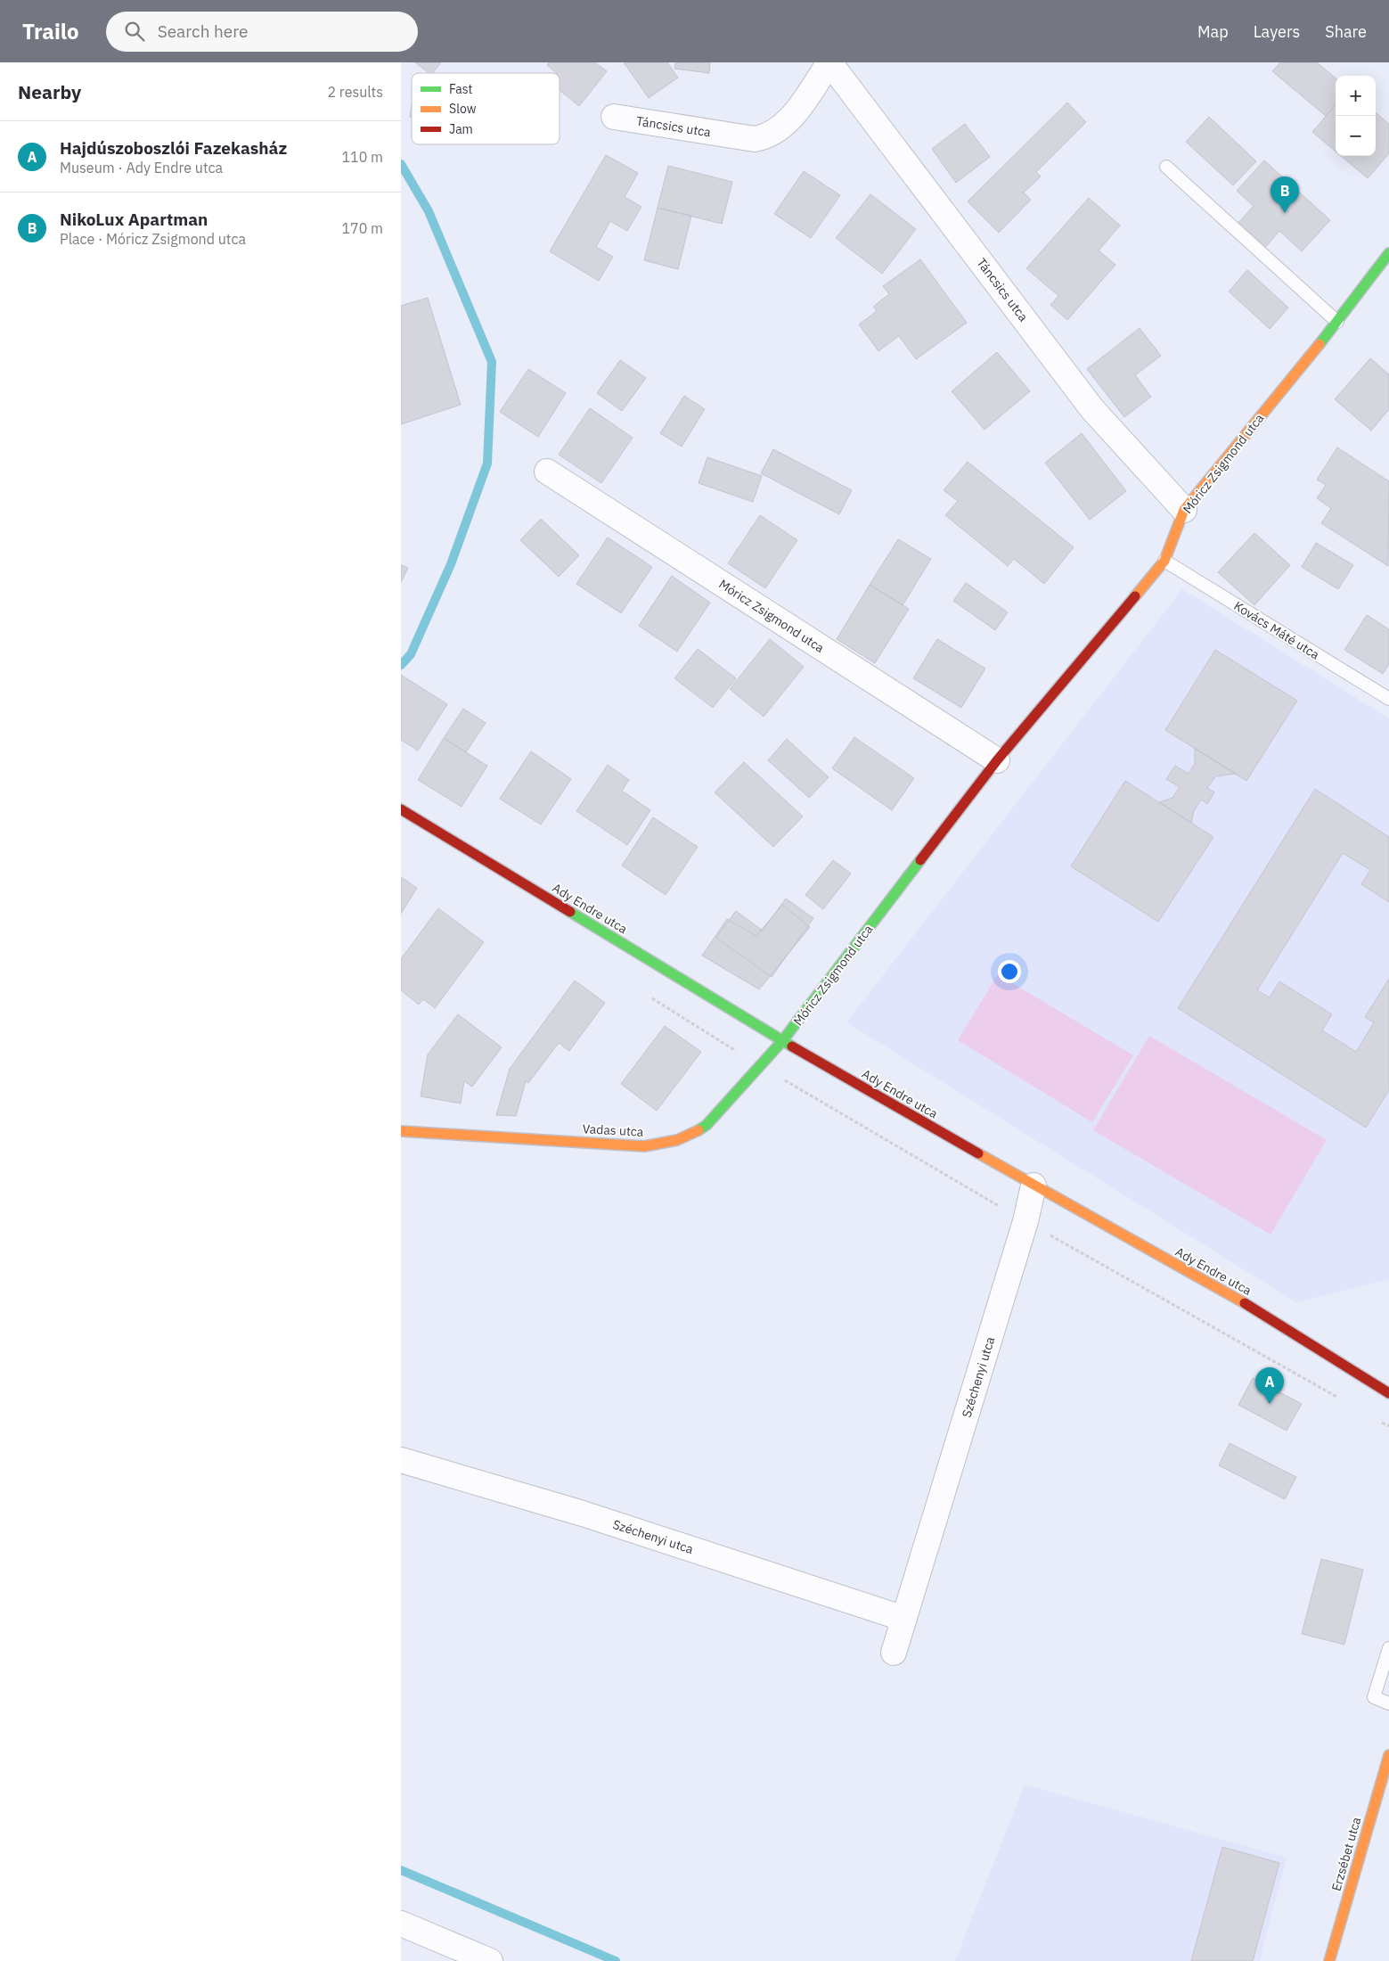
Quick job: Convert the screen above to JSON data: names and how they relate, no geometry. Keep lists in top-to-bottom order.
{
  "streets": {
    "street": [
      "Táncsics utca",
      "Móricz Zsigmond utca",
      "Ady Endre utca",
      "Vadas utca",
      "Széchenyi utca",
      "Erzsébet utca"
    ],
    "lane": ["Kovács Máté utca"]
  },
  "crossings": [
    ["Táncsics utca", "Móricz Zsigmond utca"],
    ["Móricz Zsigmond utca", "Kovács Máté utca"],
    ["Móricz Zsigmond utca", "Ady Endre utca"],
    ["Móricz Zsigmond utca", "Vadas utca"],
    ["Ady Endre utca", "Vadas utca"],
    ["Ady Endre utca", "Széchenyi utca"]
  ],
  "legend": ["Fast", "Slow", "Jam"],
  "page": {
    "header": "Trailo",
    "search": "Search here",
    "nav": ["Map", "Layers", "Share"],
    "heading": ["Nearby", "2 results"],
    "map_buttons": ["+", "−"],
    "list": [
      {
        "mark": "A",
        "name": "Hajdúszoboszlói Fazekasház",
        "note": "Museum · Ady Endre utca",
        "value": "110 m"
      },
      {
        "mark": "B",
        "name": "NikoLux Apartman",
        "note": "Place · Móricz Zsigmond utca",
        "value": "170 m"
      }
    ],
    "pins": ["B", "A"]
  }
}
